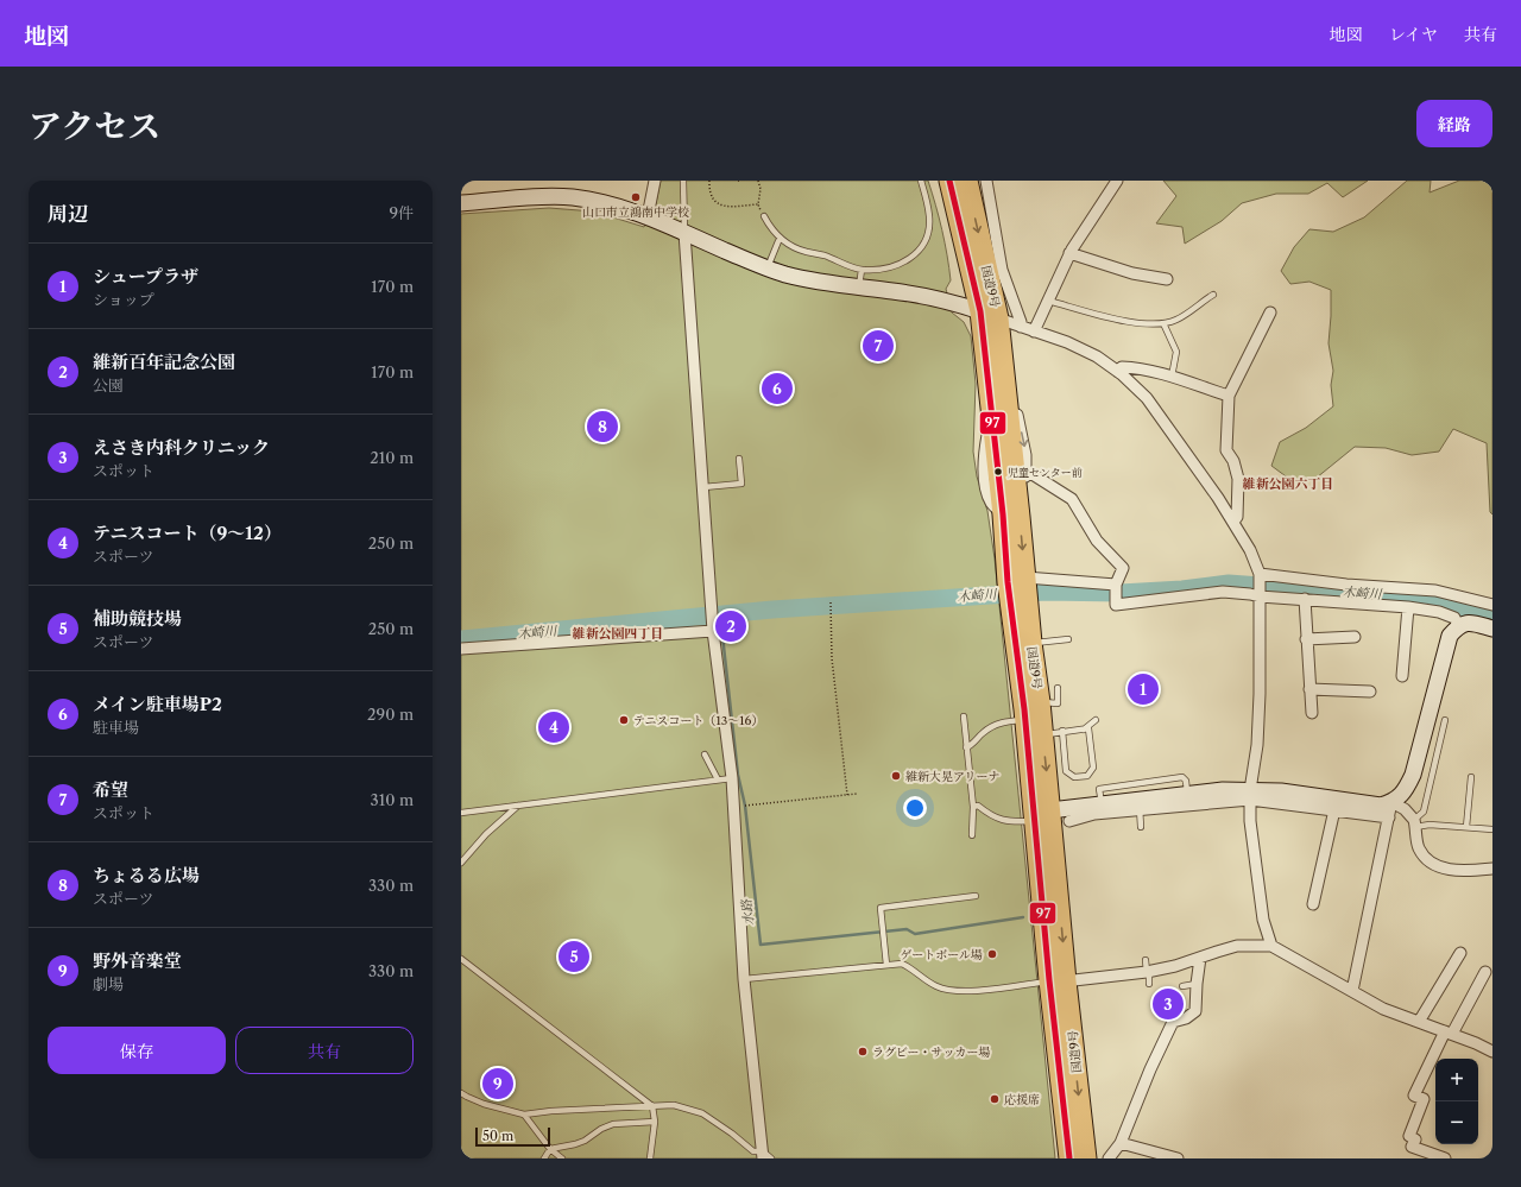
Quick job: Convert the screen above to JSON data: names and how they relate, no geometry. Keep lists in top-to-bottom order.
{
  "streets": {
    "highway": ["国道9号"]
  },
  "districts": ["維新公園六丁目", "維新公園四丁目"],
  "water": ["木崎川", "水路"],
  "places": [
    "山口市立鴻南中学校",
    "児童センター前",
    "テニスコート（13～16）",
    "維新大晃アリーナ",
    "ゲートボール場",
    "ラグビー・サッカー場",
    "応援席"
  ],
  "lines": ["transit line 97"],
  "scale_bar": "50 m",
  "page": {
    "header": "地図",
    "nav": ["地図", "レイヤ", "共有"],
    "title": "アクセス",
    "buttons": [
      "経路",
      ["保存", "共有"]
    ],
    "heading": ["周辺", "9件"],
    "list": [
      {
        "mark": "1",
        "name": "シュープラザ",
        "note": "ショップ",
        "value": "170 m"
      },
      {
        "mark": "2",
        "name": "維新百年記念公園",
        "note": "公園",
        "value": "170 m"
      },
      {
        "mark": "3",
        "name": "えさき内科クリニック",
        "note": "スポット",
        "value": "210 m"
      },
      {
        "mark": "4",
        "name": "テニスコート（9～12）",
        "note": "スポーツ",
        "value": "250 m"
      },
      {
        "mark": "5",
        "name": "補助競技場",
        "note": "スポーツ",
        "value": "250 m"
      },
      {
        "mark": "6",
        "name": "メイン駐車場P2",
        "note": "駐車場",
        "value": "290 m"
      },
      {
        "mark": "7",
        "name": "希望",
        "note": "スポット",
        "value": "310 m"
      },
      {
        "mark": "8",
        "name": "ちょるる広場",
        "note": "スポーツ",
        "value": "330 m"
      },
      {
        "mark": "9",
        "name": "野外音楽堂",
        "note": "劇場",
        "value": "330 m"
      }
    ],
    "pins": [
      "7",
      "6",
      "8",
      "2",
      "1",
      "4",
      "5",
      "3",
      "9"
    ],
    "map_buttons": ["+", "−"],
    "scale": "50 m"
  }
}
